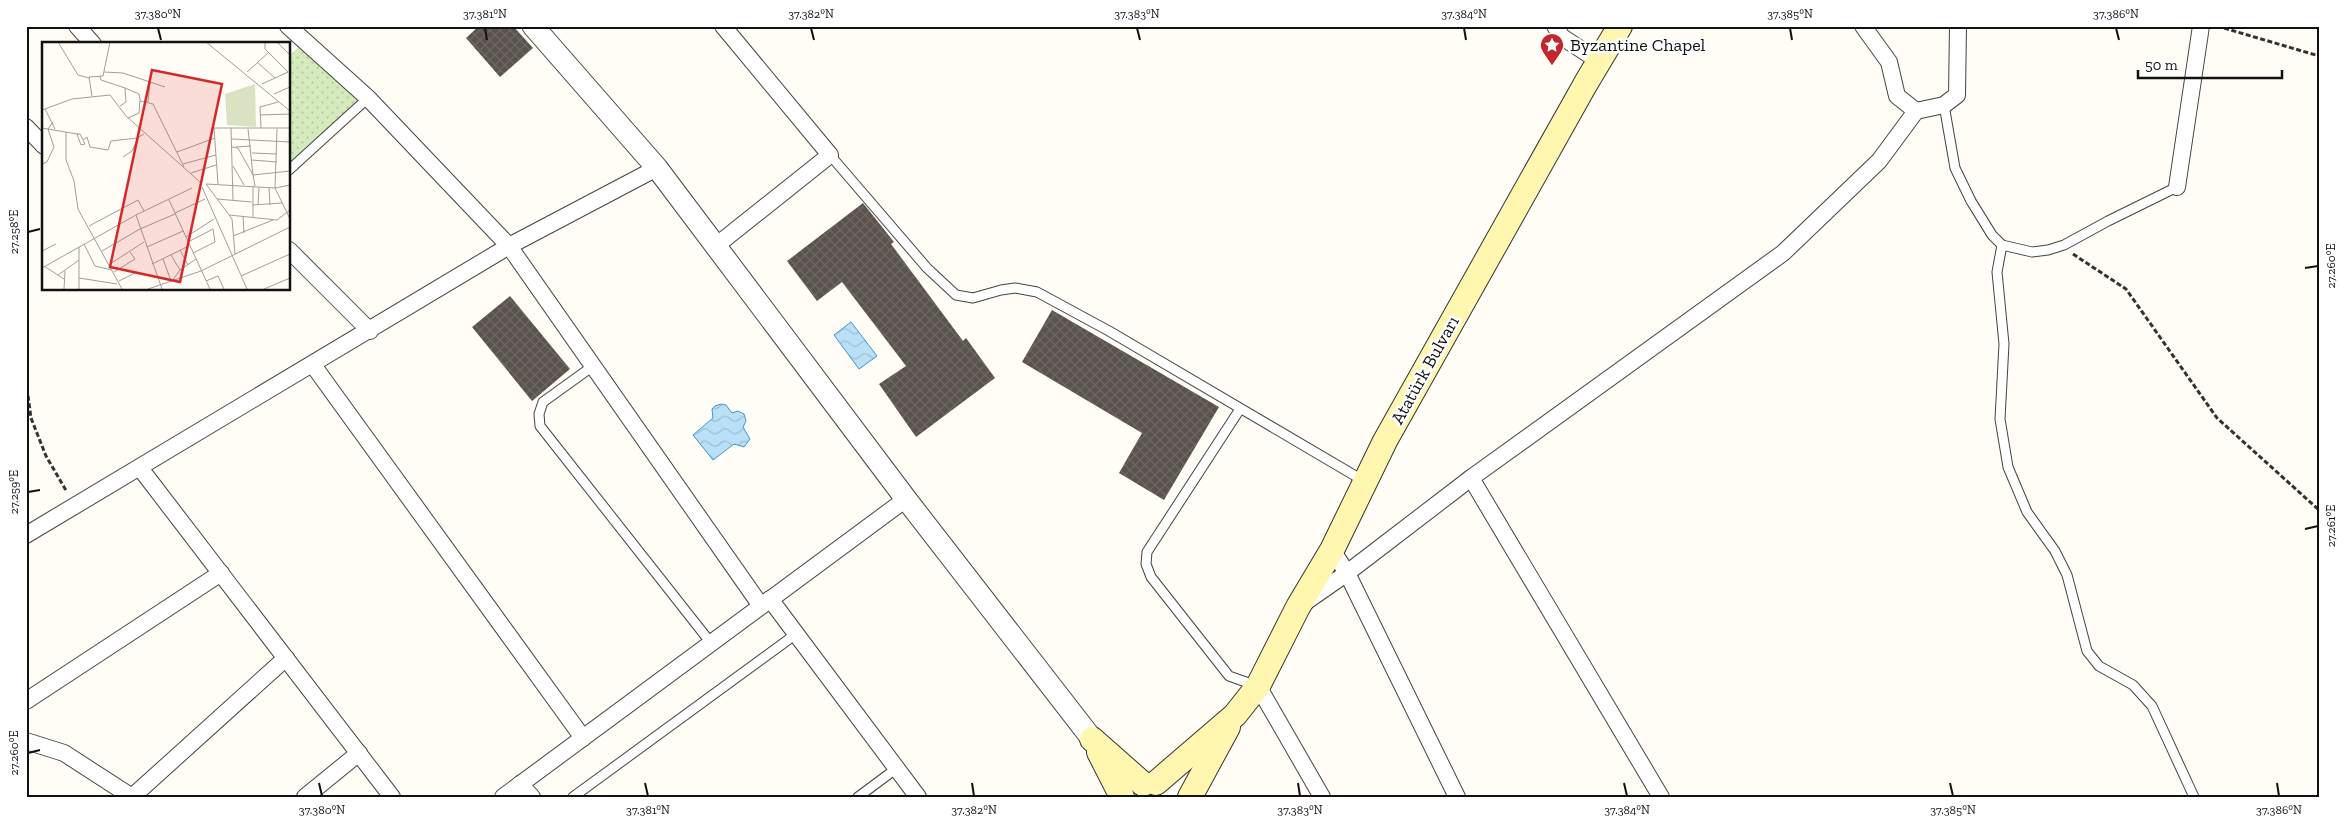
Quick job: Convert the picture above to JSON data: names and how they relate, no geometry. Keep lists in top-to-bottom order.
{
  "streets": {
    "main road": ["Atatürk Bulvarı"]
  },
  "places": {
    "place": ["Byzantine Chapel"]
  },
  "scale_bar": "50 m",
  "coordinates": [
    "37.380°N",
    "37.381°N",
    "37.382°N",
    "37.383°N",
    "37.384°N",
    "37.385°N",
    "37.386°N",
    "27.258°E",
    "27.260°E",
    "27.259°E",
    "27.261°E"
  ]
}
